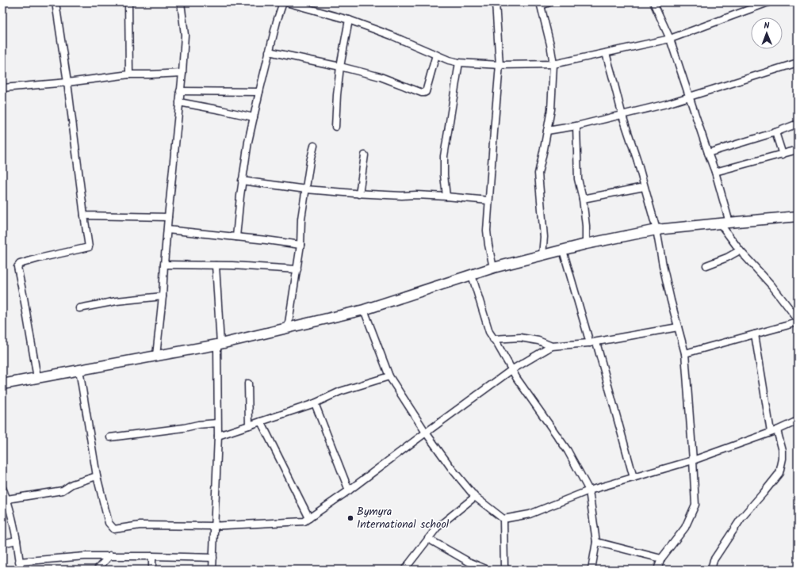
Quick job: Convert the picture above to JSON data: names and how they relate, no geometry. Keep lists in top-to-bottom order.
{
  "places": ["Bymyra International school"],
  "north": "top"
}
